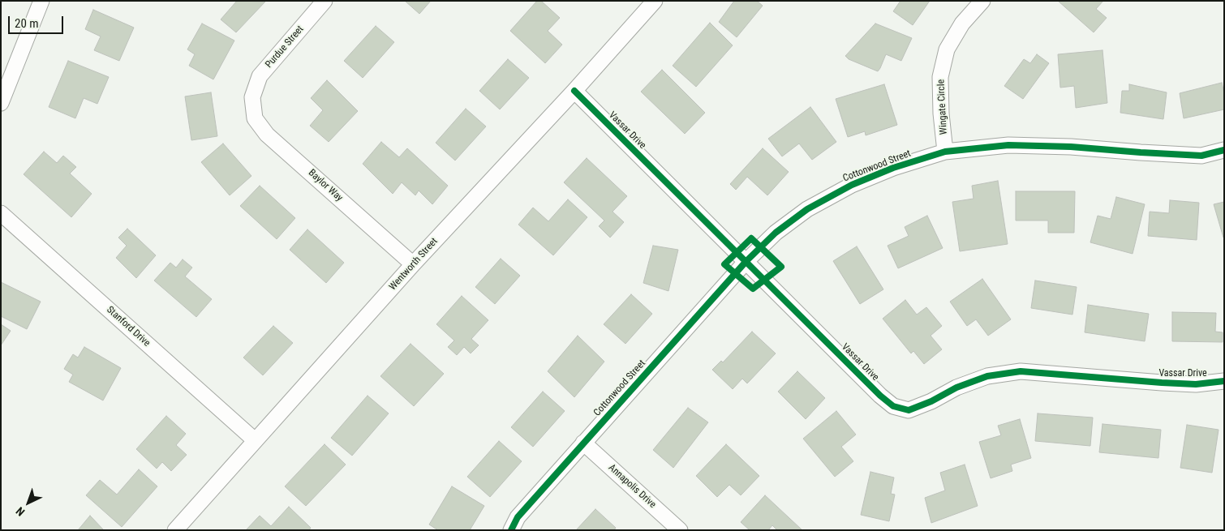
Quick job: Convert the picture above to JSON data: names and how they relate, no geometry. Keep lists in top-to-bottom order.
{
  "streets": {
    "street": [
      "Purdue Street",
      "Wingate Circle",
      "Vassar Drive",
      "Cottonwood Street",
      "Baylor Way",
      "Wentworth Street",
      "Stanford Drive",
      "Annapolis Drive"
    ]
  },
  "crossings": [
    ["Purdue Street", "Baylor Way"],
    ["Wingate Circle", "Cottonwood Street"],
    ["Vassar Drive", "Cottonwood Street"],
    ["Vassar Drive", "Wentworth Street"],
    ["Cottonwood Street", "Annapolis Drive"],
    ["Baylor Way", "Wentworth Street"],
    ["Wentworth Street", "Stanford Drive"]
  ],
  "scale_bar": "20 m",
  "north": "bottom left"
}
